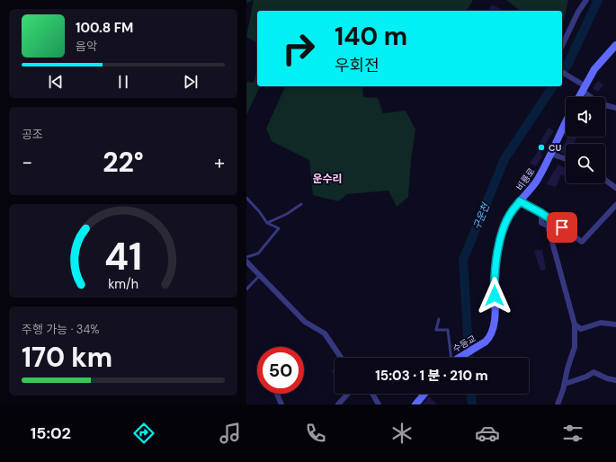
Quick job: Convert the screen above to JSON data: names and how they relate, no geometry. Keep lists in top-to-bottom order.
{
  "streets": {
    "main road": ["비룡로", "수동교"]
  },
  "crossings": [
    ["비룡로", "수동교"]
  ],
  "districts": ["운수리"],
  "water": ["구운천"],
  "places": ["CU"],
  "page": {
    "turn": ["140 m", "우회전"],
    "song": ["100.8 FM", "음악"],
    "tile": [
      "공조",
      ["주행 가능 · 34%", "170 km"]
    ],
    "heat": ["−", "22°", "+"],
    "limit": "50",
    "trip": "15:03 · 1 분 · 210 m",
    "tabs": "15:02",
    "gauge": ["41", "km/h"]
  }
}
